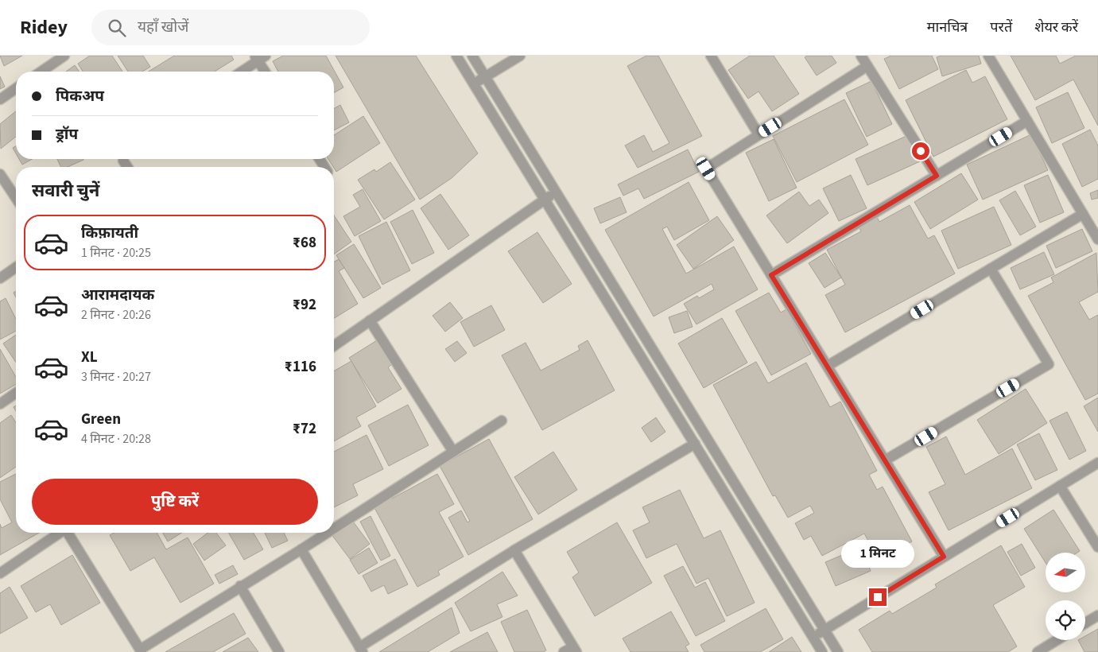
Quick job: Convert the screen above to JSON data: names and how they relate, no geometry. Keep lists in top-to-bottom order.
{
  "north": "left",
  "page": {
    "header": "Ridey",
    "search": "यहाँ खोजें",
    "nav": ["मानचित्र", "परतें", "शेयर करें"],
    "banner": ["पिकअप", "ड्रॉप"],
    "heading": "सवारी चुनें",
    "list": [
      {
        "name": "किफ़ायती",
        "note": "1 मिनट · 20:25",
        "value": "₹68"
      },
      {
        "name": "आरामदायक",
        "note": "2 मिनट · 20:26",
        "value": "₹92"
      },
      {
        "name": "XL",
        "note": "3 मिनट · 20:27",
        "value": "₹116"
      },
      {
        "name": "Green",
        "note": "4 मिनट · 20:28",
        "value": "₹72"
      }
    ],
    "buttons": "पुष्टि करें",
    "bubble": "1 मिनट"
  }
}
